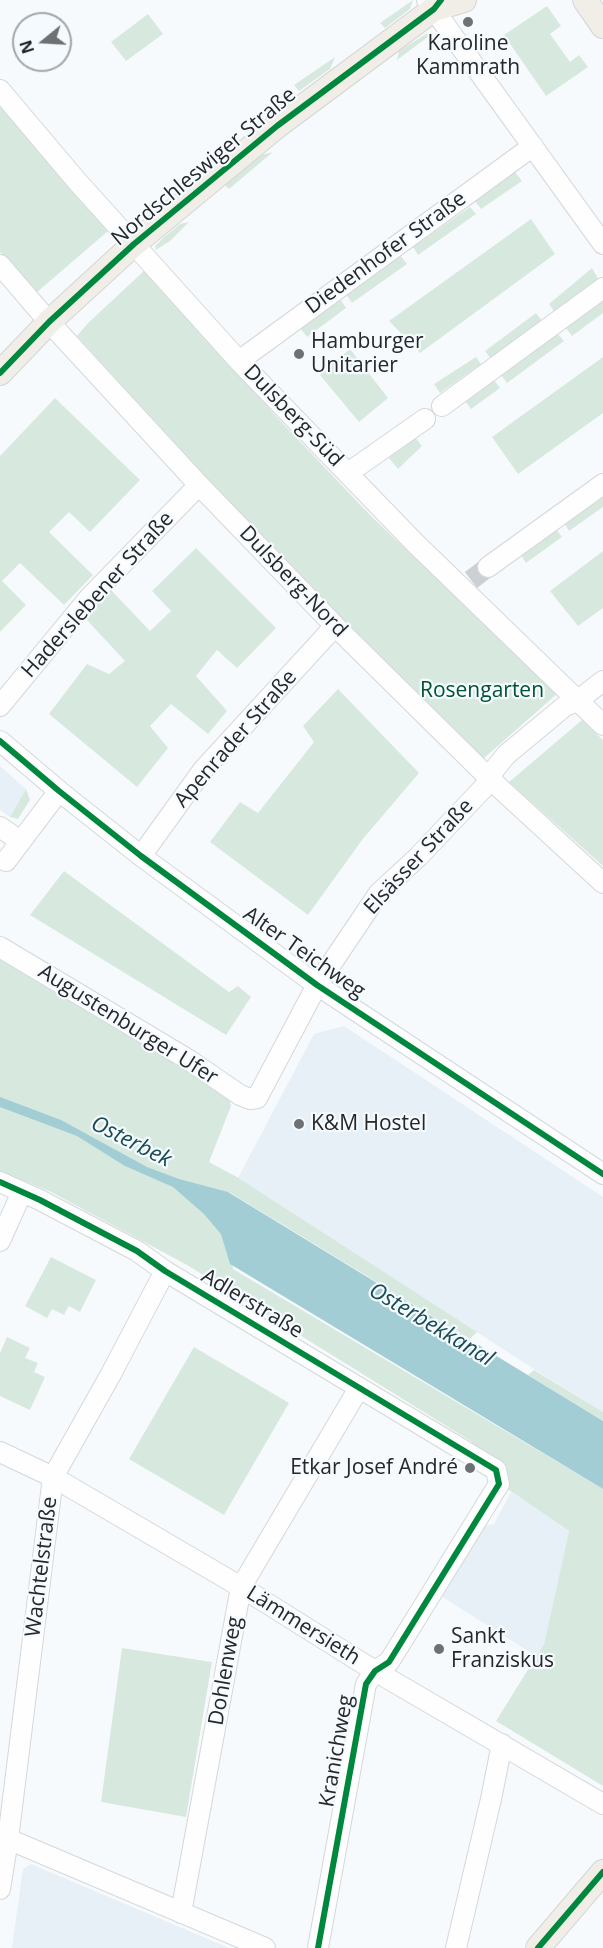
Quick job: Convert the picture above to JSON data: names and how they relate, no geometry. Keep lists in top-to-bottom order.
{
  "streets": {
    "main road": ["Nordschleswiger Straße"],
    "street": [
      "Diedenhofer Straße",
      "Dulsberg-Süd",
      "Dulsberg-Nord",
      "Haderslebener Straße",
      "Apenrader Straße",
      "Elsässer Straße",
      "Alter Teichweg",
      "Augustenburger Ufer",
      "Adlerstraße",
      "Wachtelstraße",
      "Lämmersieth",
      "Dohlenweg",
      "Kranichweg"
    ]
  },
  "crossings": [
    ["Nordschleswiger Straße", "Dulsberg-Süd"],
    ["Nordschleswiger Straße", "Dulsberg-Nord"],
    ["Diedenhofer Straße", "Dulsberg-Süd"],
    ["Dulsberg-Süd", "Elsässer Straße"],
    ["Dulsberg-Nord", "Haderslebener Straße"],
    ["Dulsberg-Nord", "Apenrader Straße"],
    ["Dulsberg-Nord", "Elsässer Straße"],
    ["Apenrader Straße", "Alter Teichweg"],
    ["Elsässer Straße", "Alter Teichweg"],
    ["Elsässer Straße", "Augustenburger Ufer"],
    ["Adlerstraße", "Wachtelstraße"],
    ["Adlerstraße", "Dohlenweg"],
    ["Adlerstraße", "Kranichweg"],
    ["Wachtelstraße", "Lämmersieth"],
    ["Lämmersieth", "Dohlenweg"],
    ["Lämmersieth", "Kranichweg"]
  ],
  "water": ["Osterbek", "Osterbekkanal"],
  "parks": ["Rosengarten"],
  "places": [
    "Karoline Kammrath",
    "Hamburger Unitarier",
    "K&M Hostel",
    "Etkar Josef André",
    "Sankt Franziskus"
  ],
  "north": "left"
}
